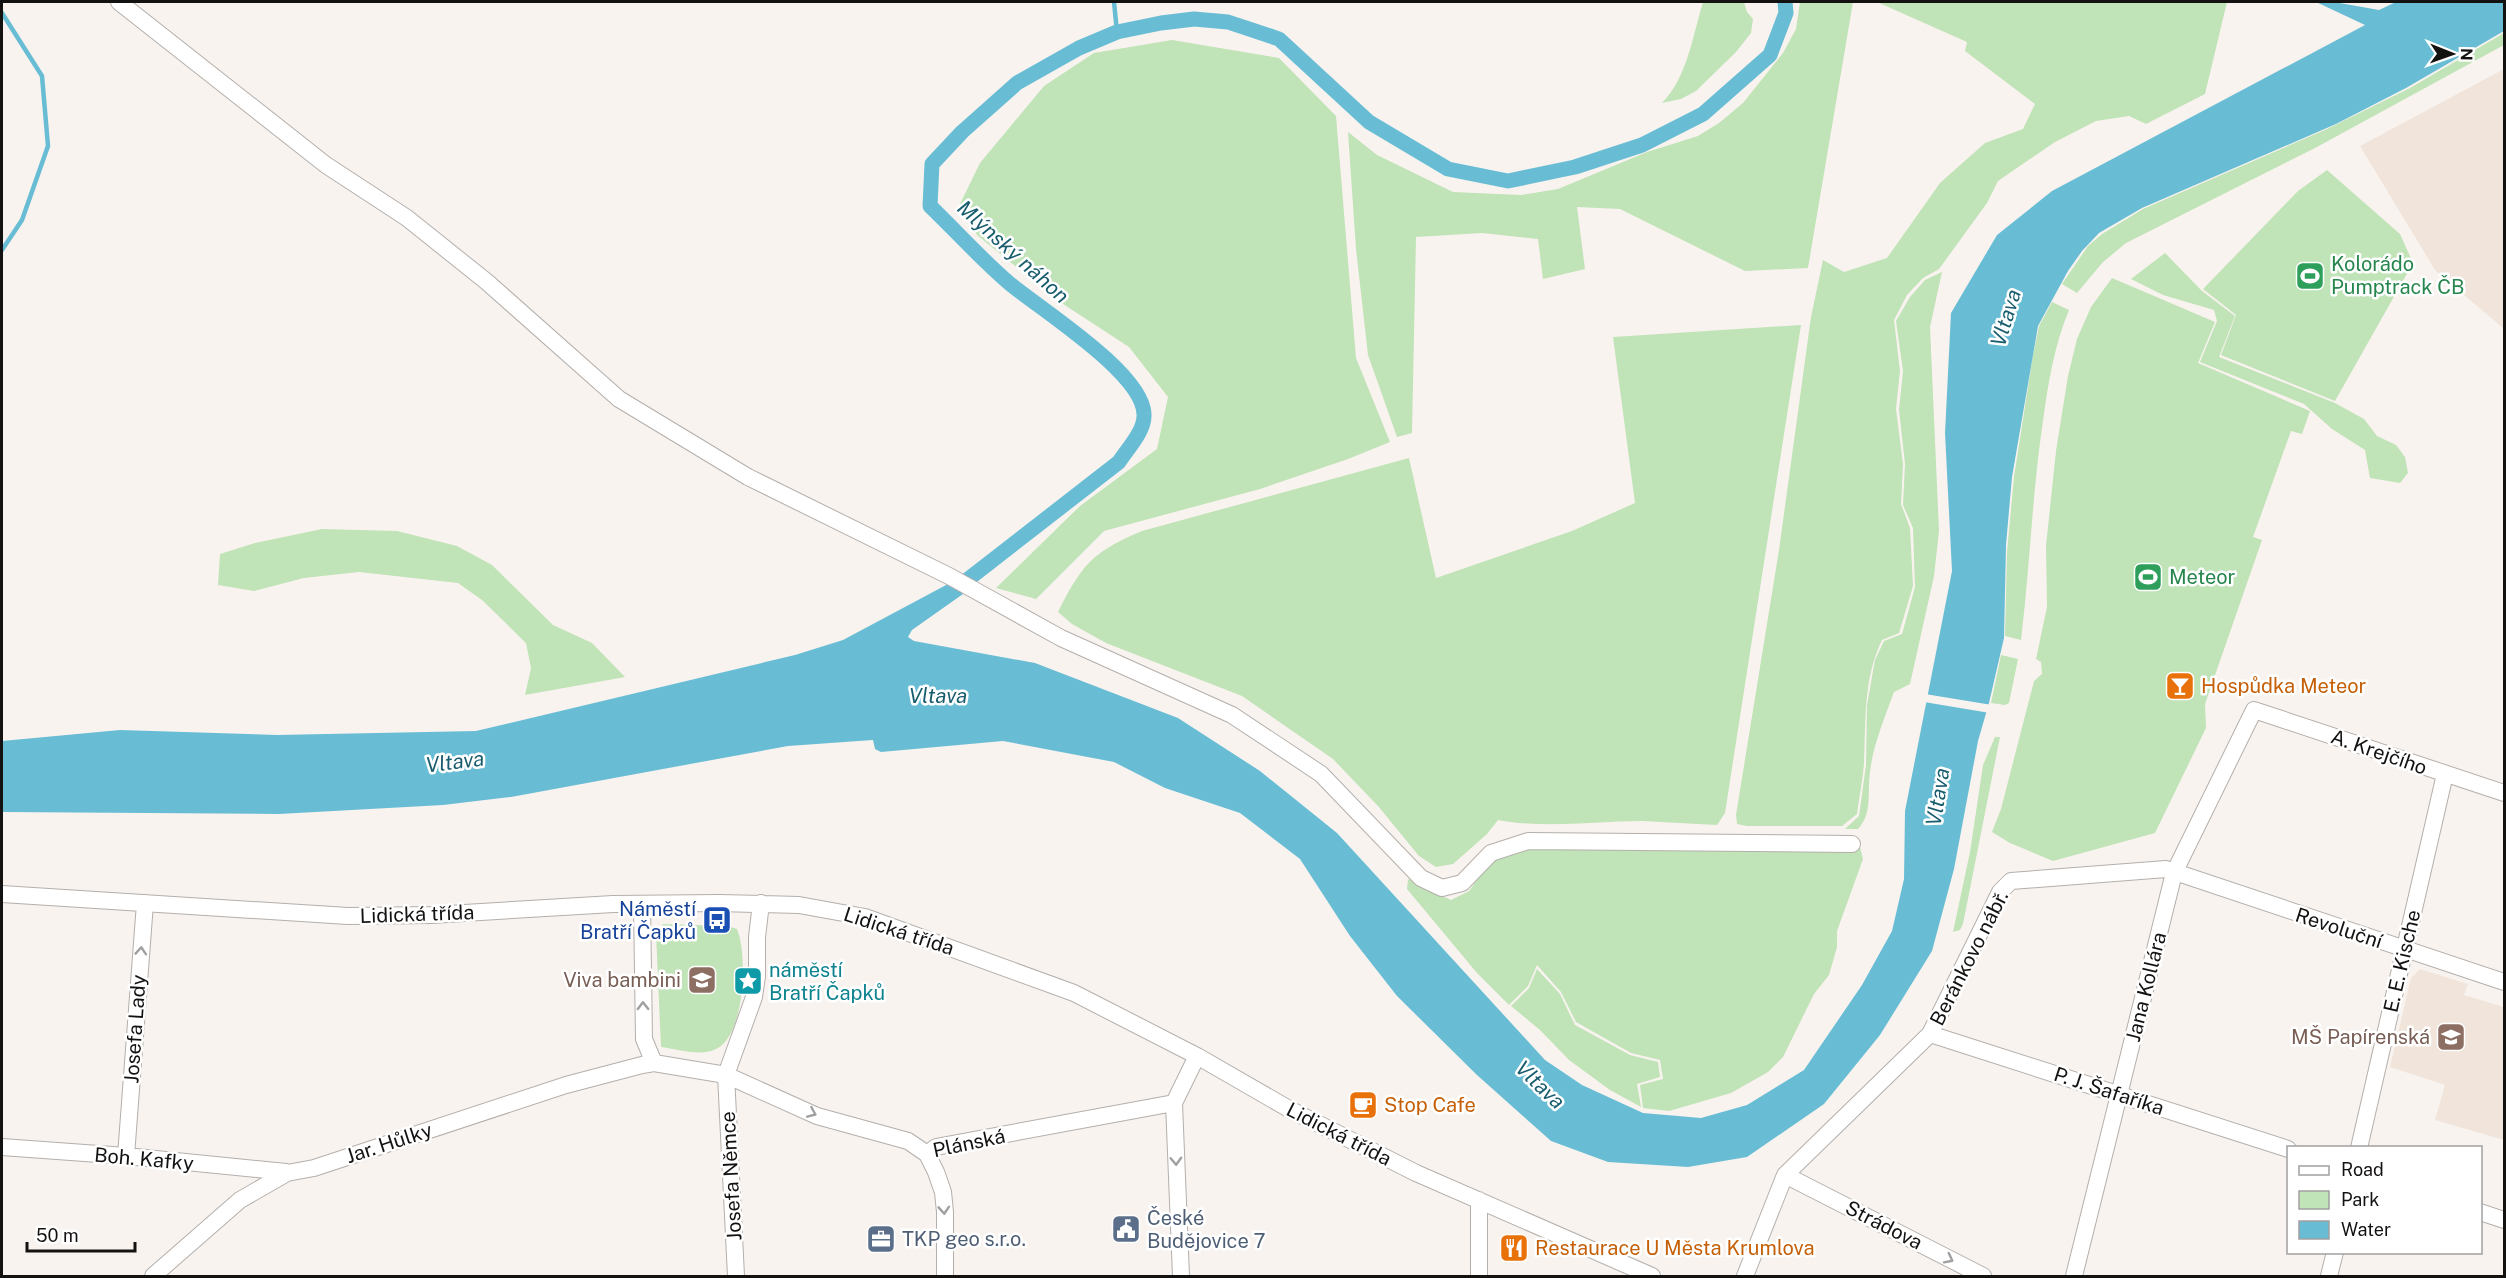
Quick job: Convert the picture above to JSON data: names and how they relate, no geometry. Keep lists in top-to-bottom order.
{
  "streets": {
    "street": [
      "A. Krejčího",
      "Lidická třída",
      "Revoluční",
      "Beránkovo nábř.",
      "E. E. Kische",
      "Jana Kollára",
      "Josefa Lady",
      "P. J. Šafaříka",
      "Jar. Hůlky",
      "Plánská",
      "Boh. Kafky",
      "Josefa Němce",
      "Strádova"
    ]
  },
  "crossings": [
    ["A. Krejčího", "E. E. Kische"],
    ["A. Krejčího", "Jana Kollára"],
    ["Lidická třída", "Josefa Lady"],
    ["Revoluční", "Beránkovo nábř."],
    ["Revoluční", "E. E. Kische"],
    ["Revoluční", "Jana Kollára"],
    ["Beránkovo nábř.", "Jana Kollára"],
    ["Beránkovo nábř.", "P. J. Šafaříka"],
    ["Beránkovo nábř.", "Strádova"],
    ["Jana Kollára", "P. J. Šafaříka"],
    ["Josefa Lady", "Boh. Kafky"],
    ["Jar. Hůlky", "Plánská"],
    ["Jar. Hůlky", "Boh. Kafky"],
    ["Plánská", "Josefa Němce"]
  ],
  "one_way": ["Josefa Lady", "Plánská", "Strádova"],
  "water": ["Mlýnský náhon", "Vltava"],
  "places": {
    "sports": ["Kolorádo Pumptrack ČB", "Meteor"],
    "bar": ["Hospůdka Meteor"],
    "bus stop": ["Náměstí Bratří Čapků"],
    "school or university": ["Viva bambini", "MŠ Papírenská"],
    "place": ["náměstí Bratří Čapků"],
    "cafe": ["Stop Cafe"],
    "public building": ["České Budějovice 7"],
    "office": ["TKP geo s.r.o."],
    "restaurant": ["Restaurace U Města Krumlova"]
  },
  "legend": ["Road", "Park", "Water"],
  "scale_bar": "50 m",
  "north": "right"
}
